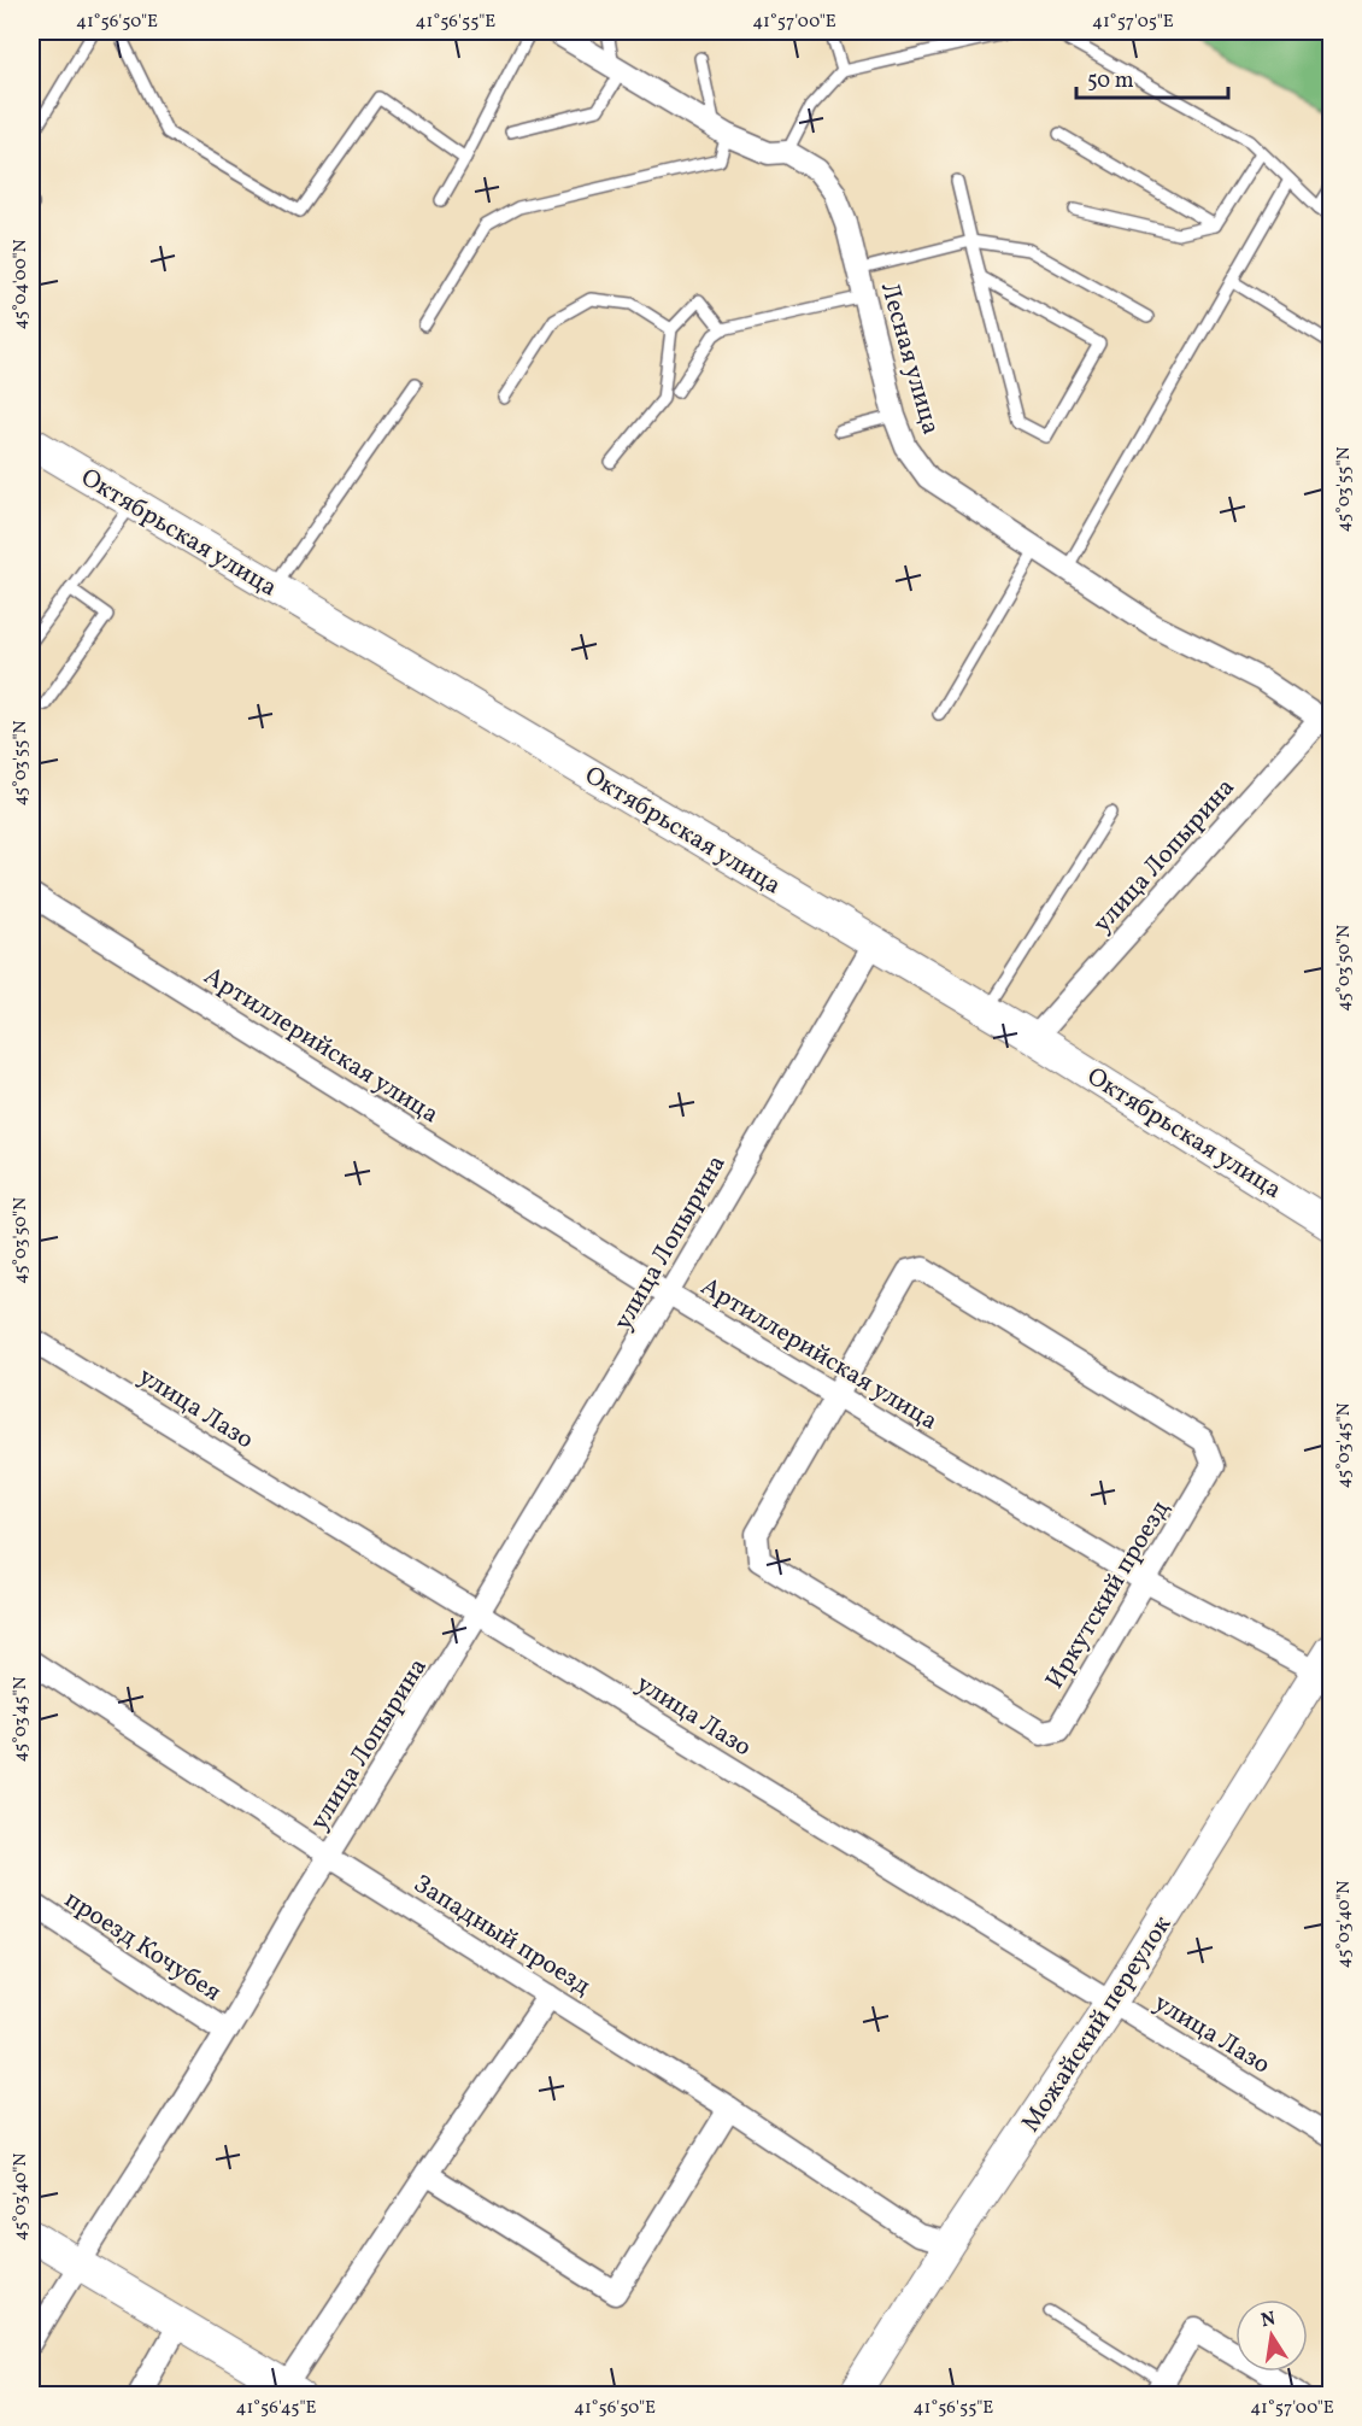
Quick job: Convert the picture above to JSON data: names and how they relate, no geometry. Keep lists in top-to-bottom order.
{
  "streets": {
    "main road": ["Октябрьская улица", "Можайский переулок"],
    "street": [
      "Лесная улица",
      "улица Лопырина",
      "Артиллерийская улица",
      "улица Лазо",
      "Иркутский проезд",
      "Западный проезд",
      "проезд Кочубея"
    ]
  },
  "crossings": [
    ["Лесная улица", "улица Лопырина"],
    ["Октябрьская улица", "улица Лопырина"],
    ["улица Лопырина", "Артиллерийская улица"],
    ["улица Лопырина", "улица Лазо"],
    ["улица Лопырина", "Западный проезд"],
    ["улица Лопырина", "проезд Кочубея"],
    ["Артиллерийская улица", "Иркутский проезд"],
    ["Артиллерийская улица", "Можайский переулок"],
    ["улица Лазо", "Можайский переулок"],
    ["Западный проезд", "Можайский переулок"]
  ],
  "scale_bar": "50 m",
  "north": "top",
  "coordinates": [
    "41°56'50\"E",
    "41°56'55\"E",
    "41°57'00\"E",
    "41°57'05\"E",
    "45°04'00\"N",
    "45°03'55\"N",
    "45°03'50\"N",
    "45°03'45\"N",
    "45°03'40\"N",
    "41°56'45\"E"
  ]
}
